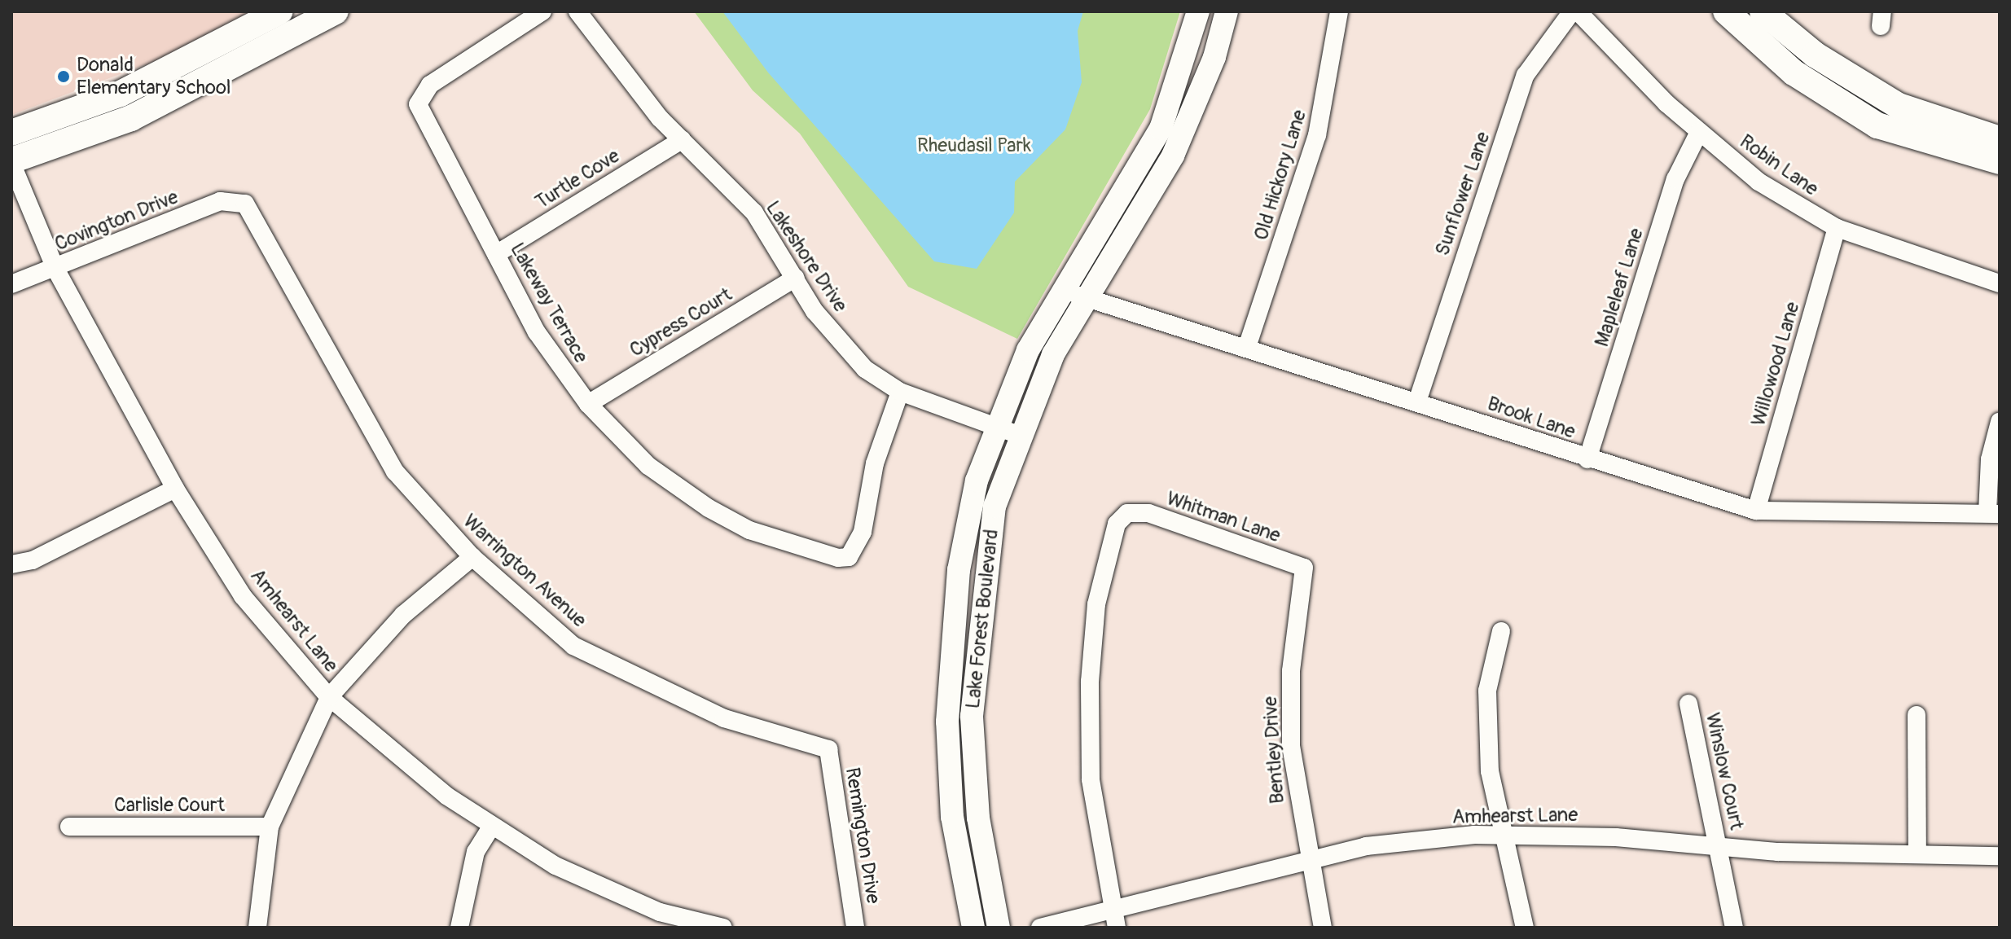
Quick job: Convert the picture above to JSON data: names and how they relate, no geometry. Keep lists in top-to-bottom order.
{
  "streets": {
    "street": [
      "Robin Lane",
      "Old Hickory Lane",
      "Turtle Cove",
      "Sunflower Lane",
      "Covington Drive",
      "Lakeshore Drive",
      "Mapleleaf Lane",
      "Lakeway Terrace",
      "Cypress Court",
      "Willowood Lane",
      "Brook Lane",
      "Whitman Lane",
      "Warrington Avenue",
      "Lake Forest Boulevard",
      "Amhearst Lane",
      "Bentley Drive",
      "Winslow Court",
      "Carlisle Court",
      "Remington Drive"
    ]
  },
  "crossings": [
    ["Robin Lane", "Mapleleaf Lane"],
    ["Robin Lane", "Willowood Lane"],
    ["Old Hickory Lane", "Brook Lane"],
    ["Turtle Cove", "Lakeshore Drive"],
    ["Turtle Cove", "Lakeway Terrace"],
    ["Sunflower Lane", "Brook Lane"],
    ["Covington Drive", "Warrington Avenue"],
    ["Covington Drive", "Amhearst Lane"],
    ["Lakeshore Drive", "Lakeway Terrace"],
    ["Lakeshore Drive", "Cypress Court"],
    ["Lakeshore Drive", "Lake Forest Boulevard"],
    ["Mapleleaf Lane", "Brook Lane"],
    ["Lakeway Terrace", "Cypress Court"],
    ["Willowood Lane", "Brook Lane"],
    ["Brook Lane", "Lake Forest Boulevard"],
    ["Whitman Lane", "Amhearst Lane"],
    ["Whitman Lane", "Bentley Drive"],
    ["Warrington Avenue", "Remington Drive"],
    ["Amhearst Lane", "Bentley Drive"],
    ["Amhearst Lane", "Winslow Court"]
  ],
  "parks": ["Rheudasil Park"],
  "places": ["Donald Elementary School"]
}
